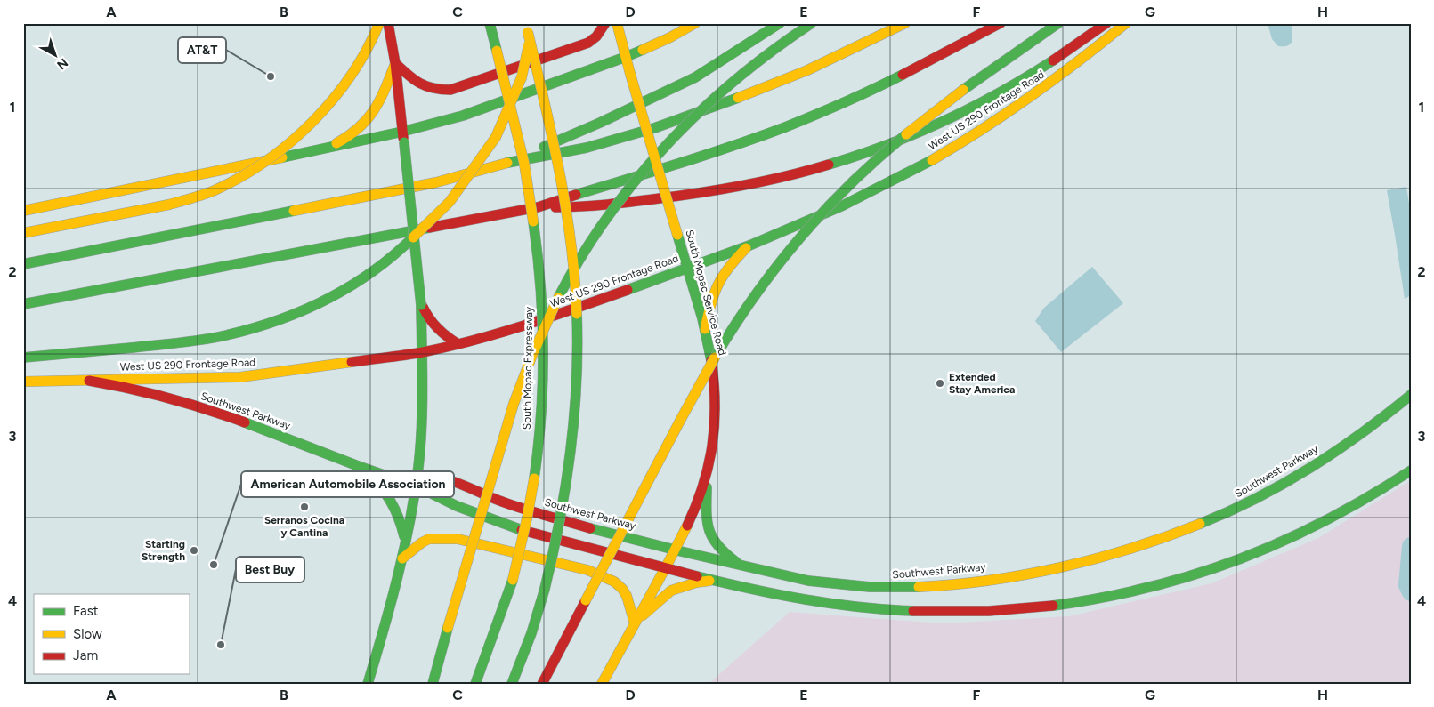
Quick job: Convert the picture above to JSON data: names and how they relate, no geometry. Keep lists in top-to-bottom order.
{
  "streets": {
    "main road": [
      "West US 290 Frontage Road",
      "South Mopac Service Road",
      "South Mopac Expressway",
      "Southwest Parkway"
    ]
  },
  "crossings": [
    ["West US 290 Frontage Road", "South Mopac Service Road"],
    ["West US 290 Frontage Road", "Southwest Parkway"],
    ["South Mopac Service Road", "Southwest Parkway"]
  ],
  "places": [
    "AT&T",
    "Extended Stay America",
    "Serranos Cocina y Cantina",
    "Starting Strength",
    "American Automobile Association",
    "Best Buy"
  ],
  "legend": ["Fast", "Slow", "Jam"],
  "north": "bottom right",
  "grid": {
    "columns": [
      "A",
      "B",
      "C",
      "D",
      "E",
      "F",
      "G",
      "H"
    ],
    "rows": [
      "1",
      "2",
      "3",
      "4"
    ]
  }
}
